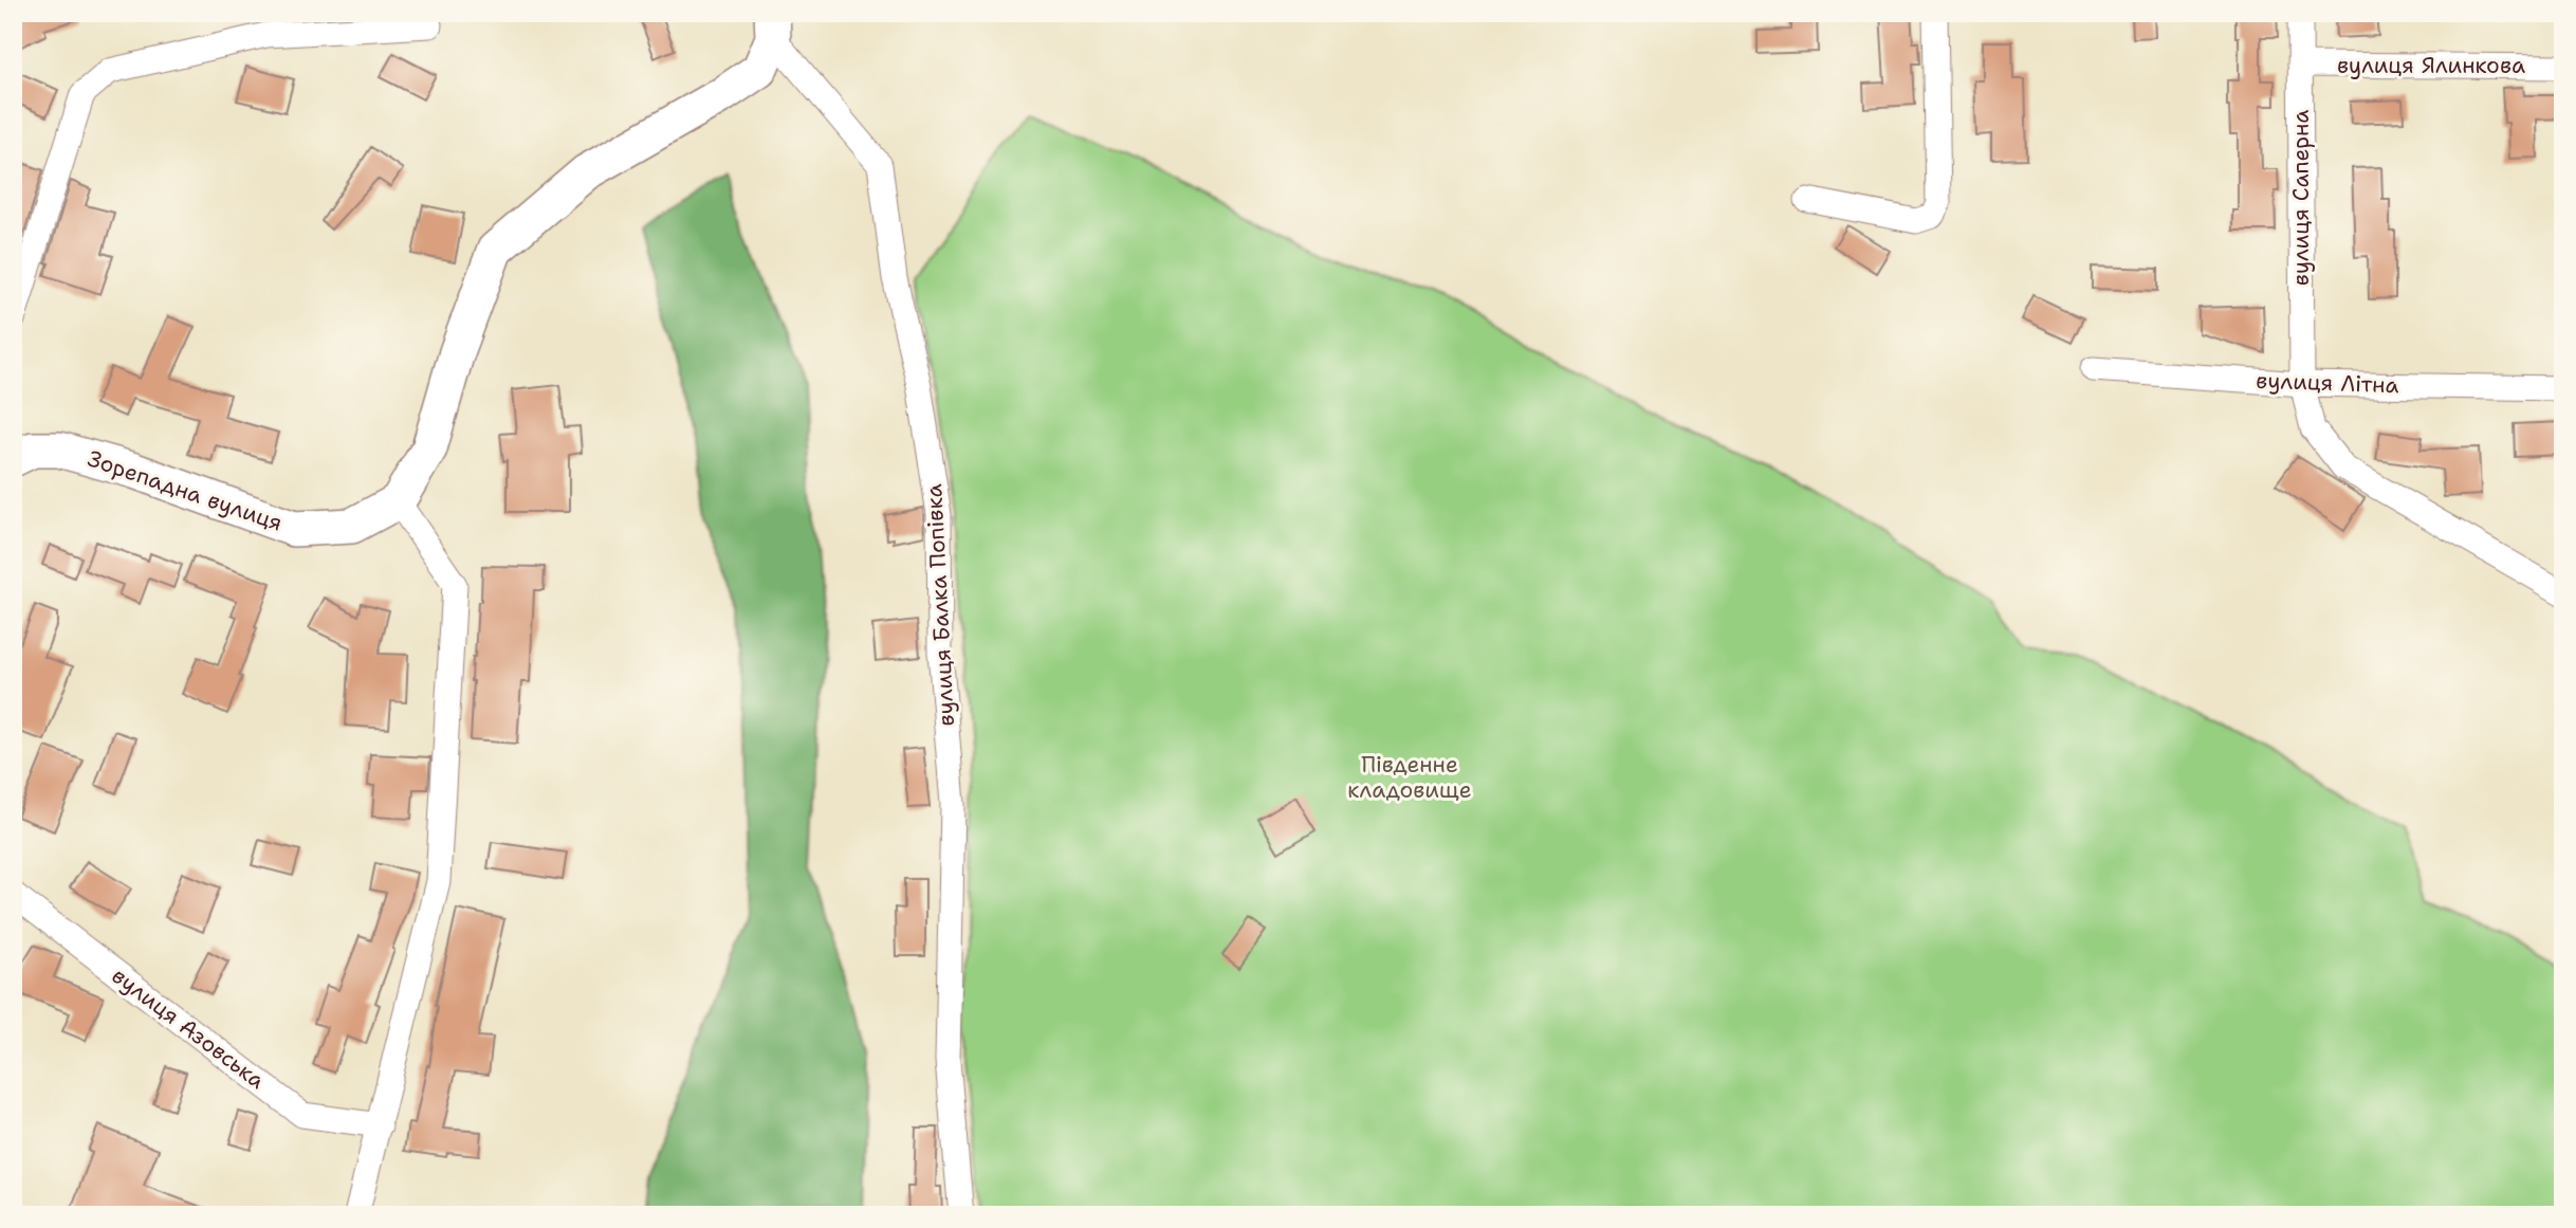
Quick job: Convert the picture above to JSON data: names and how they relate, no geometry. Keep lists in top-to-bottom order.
{
  "streets": {
    "street": [
      "вулиця Ялинкова",
      "вулиця Саперна",
      "вулиця Літна",
      "Зорепадна вулиця",
      "вулиця Балка Попівка",
      "вулиця Азовська"
    ]
  },
  "crossings": [
    ["вулиця Ялинкова", "вулиця Саперна"],
    ["вулиця Саперна", "вулиця Літна"]
  ],
  "parks": ["Південне кладовище"]
}
